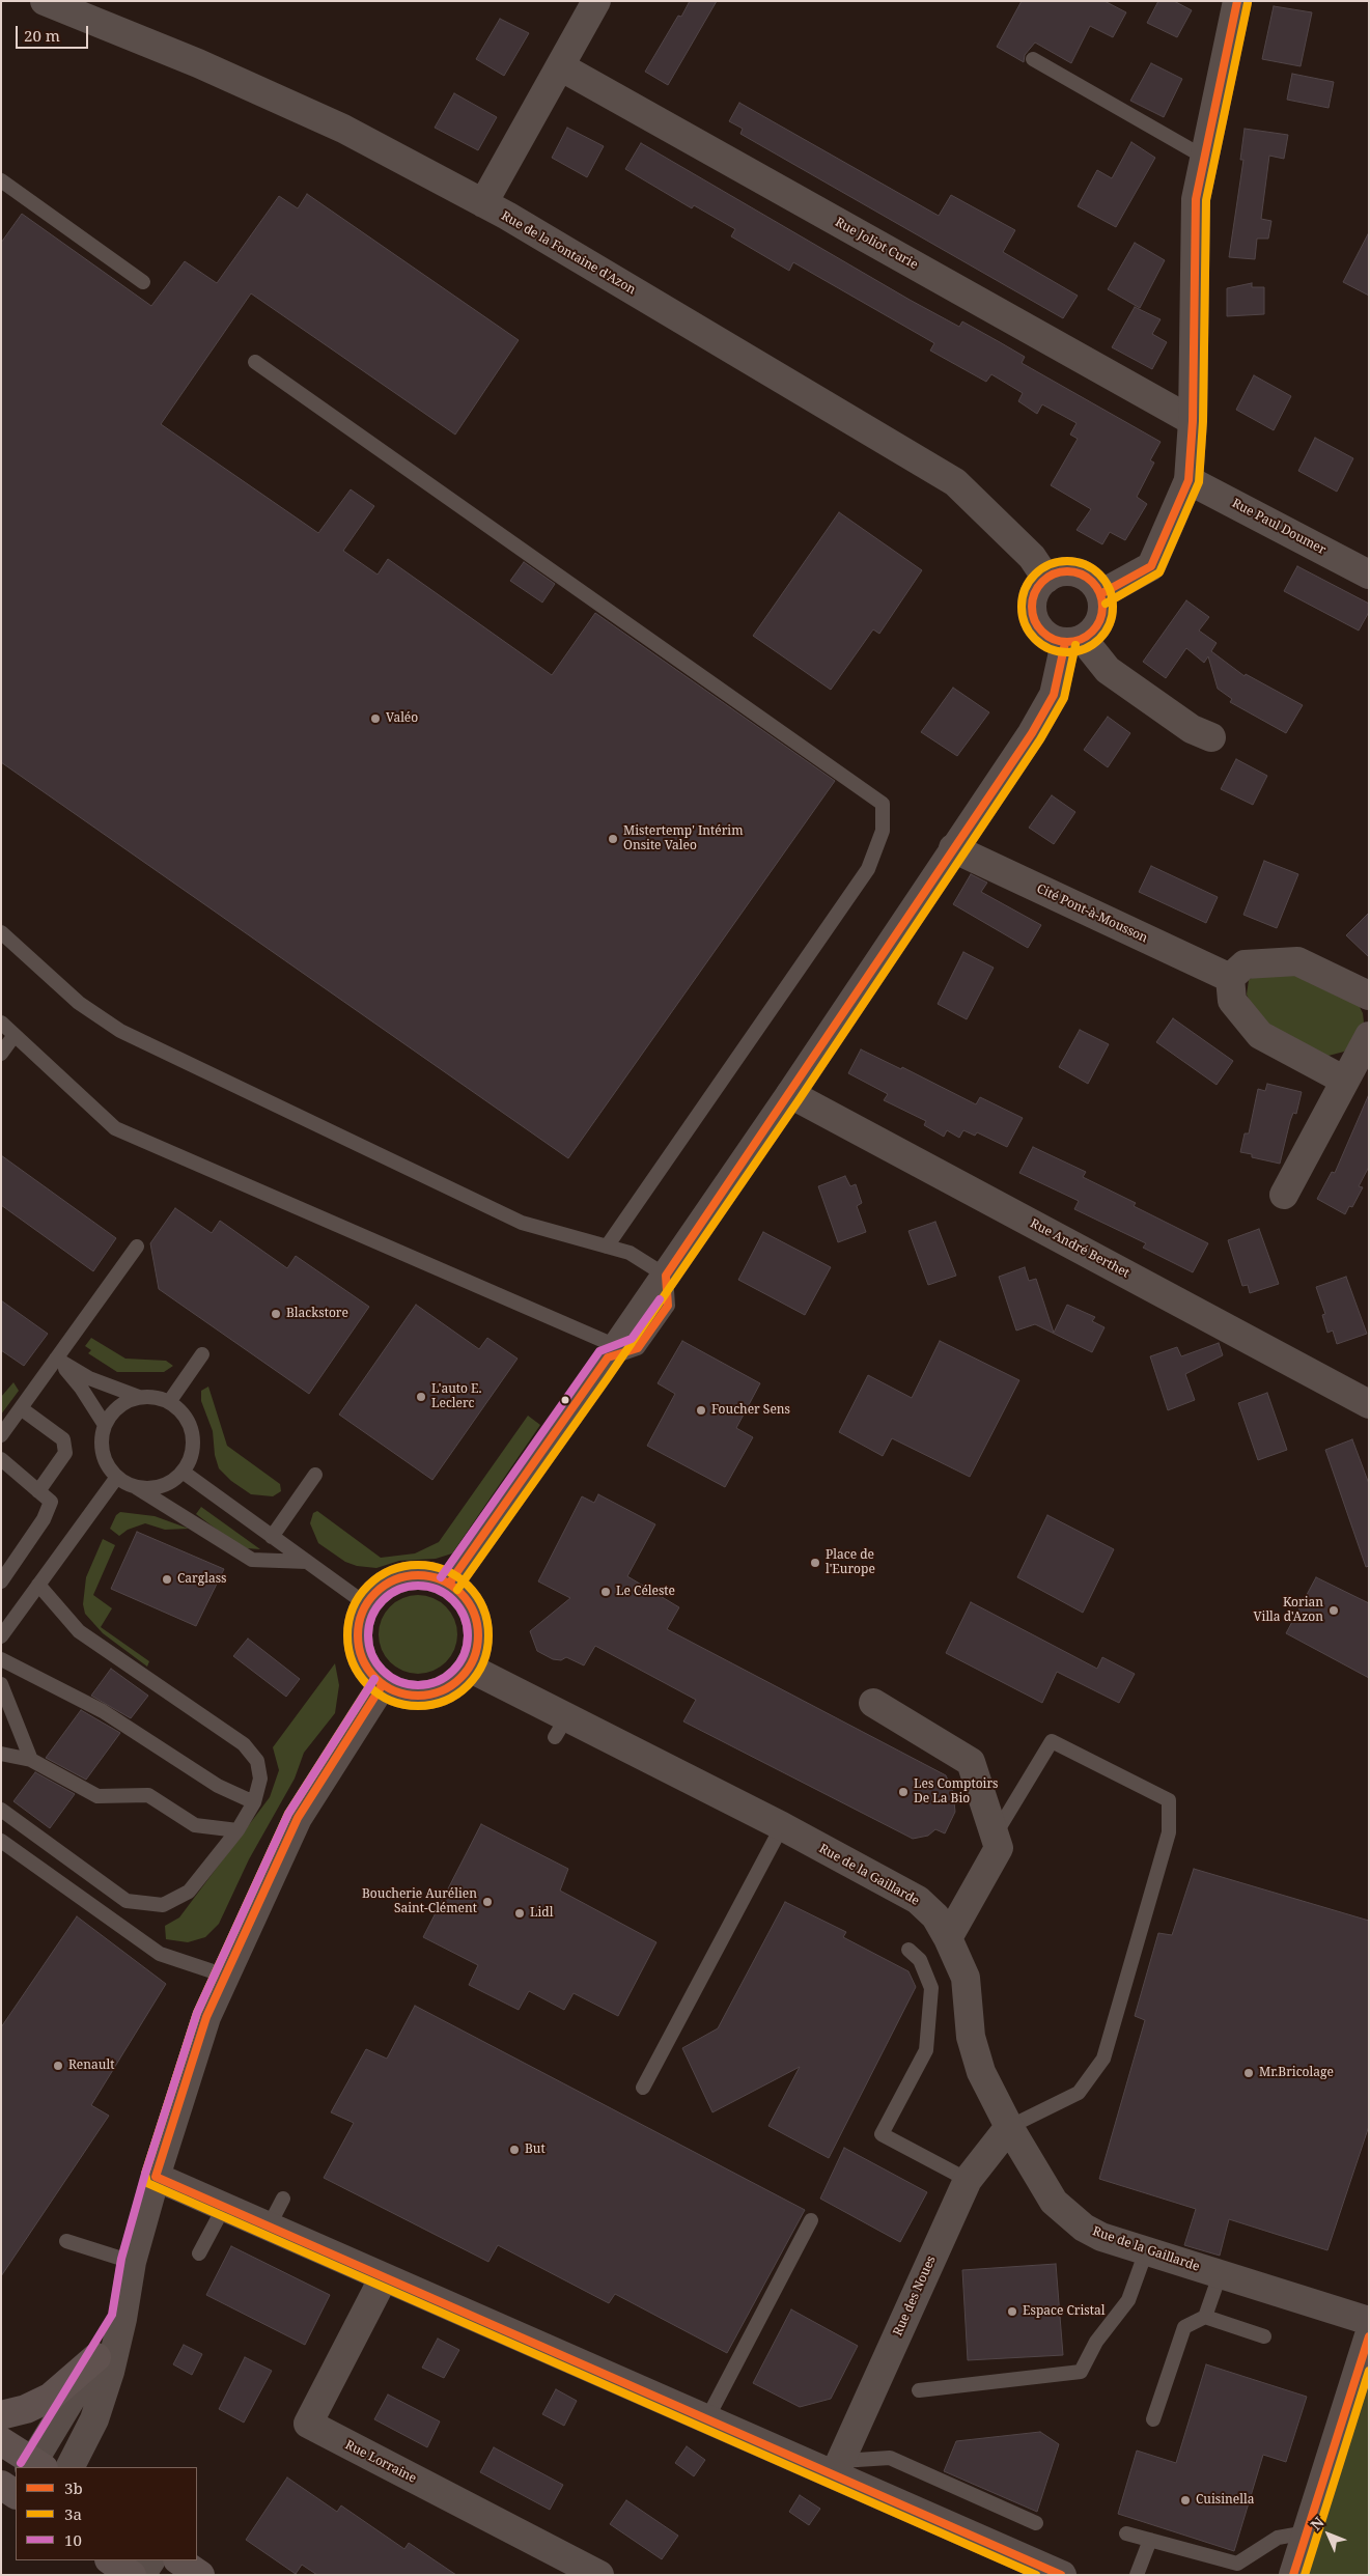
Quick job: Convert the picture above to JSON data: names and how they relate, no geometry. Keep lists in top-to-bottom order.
{
  "streets": {
    "street": [
      "Rue Joliot Curie",
      "Rue de la Fontaine d'Azon",
      "Rue Paul Doumer",
      "Cité Pont-à-Mousson",
      "Rue André Berthet",
      "Rue de la Gaillarde",
      "Rue des Noues",
      "Rue Lorraine"
    ]
  },
  "crossings": [
    ["Rue de la Gaillarde", "Rue des Noues"]
  ],
  "places": [
    "Valéo",
    "Mistertemp' Intérim Onsite Valeo",
    "Blackstore",
    "L'auto E. Leclerc",
    "Foucher Sens",
    "Place de l'Europe",
    "Carglass",
    "Le Céleste",
    "Korian Villa d'Azon",
    "Les Comptoirs De La Bio",
    "Boucherie Aurélien Saint-Clément",
    "Lidl",
    "Renault",
    "Mr.Bricolage",
    "But",
    "Espace Cristal",
    "Cuisinella"
  ],
  "lines": ["transit line 3b", "transit line 3a", "transit line 10"],
  "legend": ["3b", "3a", "10"],
  "scale_bar": "20 m",
  "north": "top left"
}
